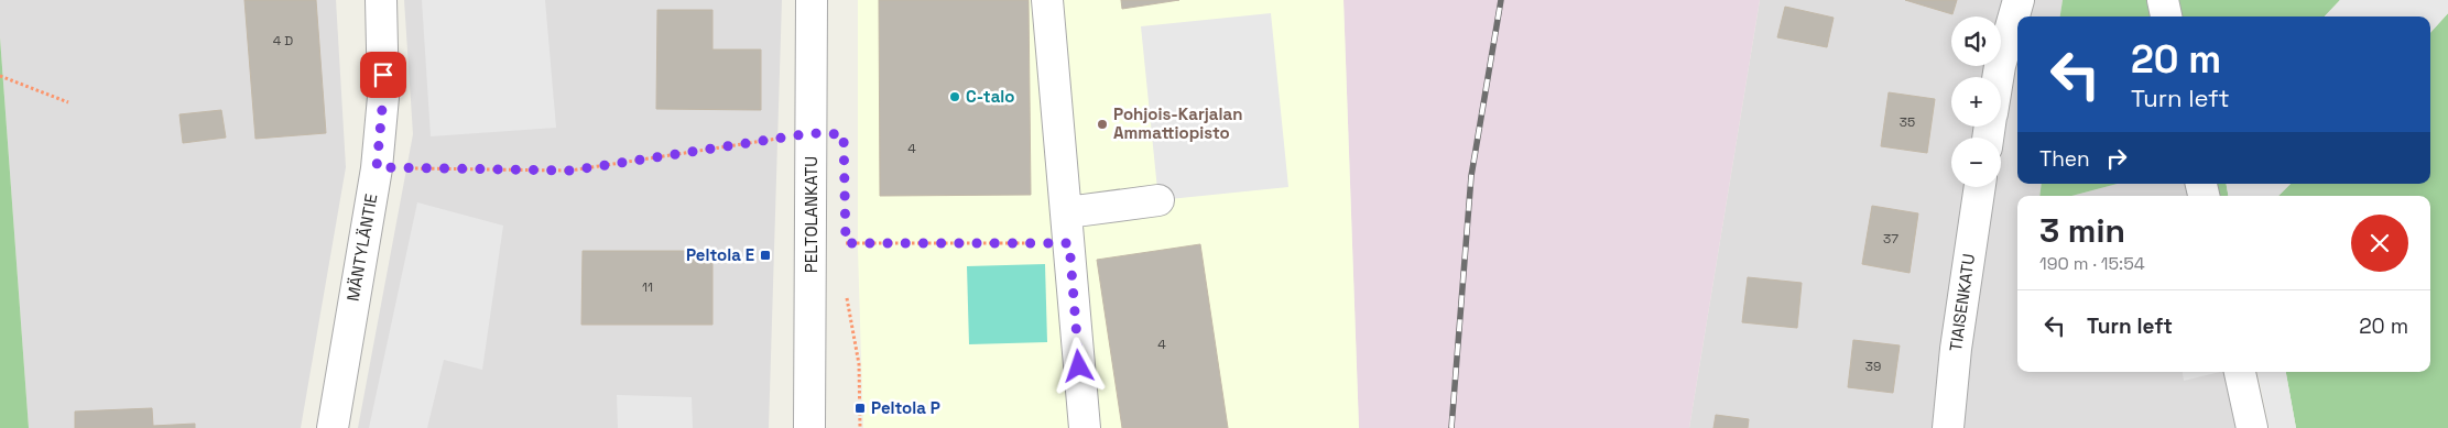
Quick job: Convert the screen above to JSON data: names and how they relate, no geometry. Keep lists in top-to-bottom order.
{
  "streets": {
    "street": ["PELTOLANKATU", "MÄNTYLÄNTIE", "TIAISENKATU"]
  },
  "places": {
    "other": ["C-talo", "Pohjois-Karjalan Ammattiopisto"],
    "transit": ["Peltola E", "Peltola P"]
  },
  "house_numbers": [
    "4 D",
    "35",
    "4",
    "37",
    "11",
    "4",
    "39"
  ],
  "page": {
    "map_buttons": ["+", "−"],
    "turn": ["20 m", "Turn left"],
    "then": "Then",
    "heading": ["3 min", "190 m · 15:54"],
    "list": [
      {
        "name": "Turn left",
        "value": "20 m"
      }
    ]
  }
}
